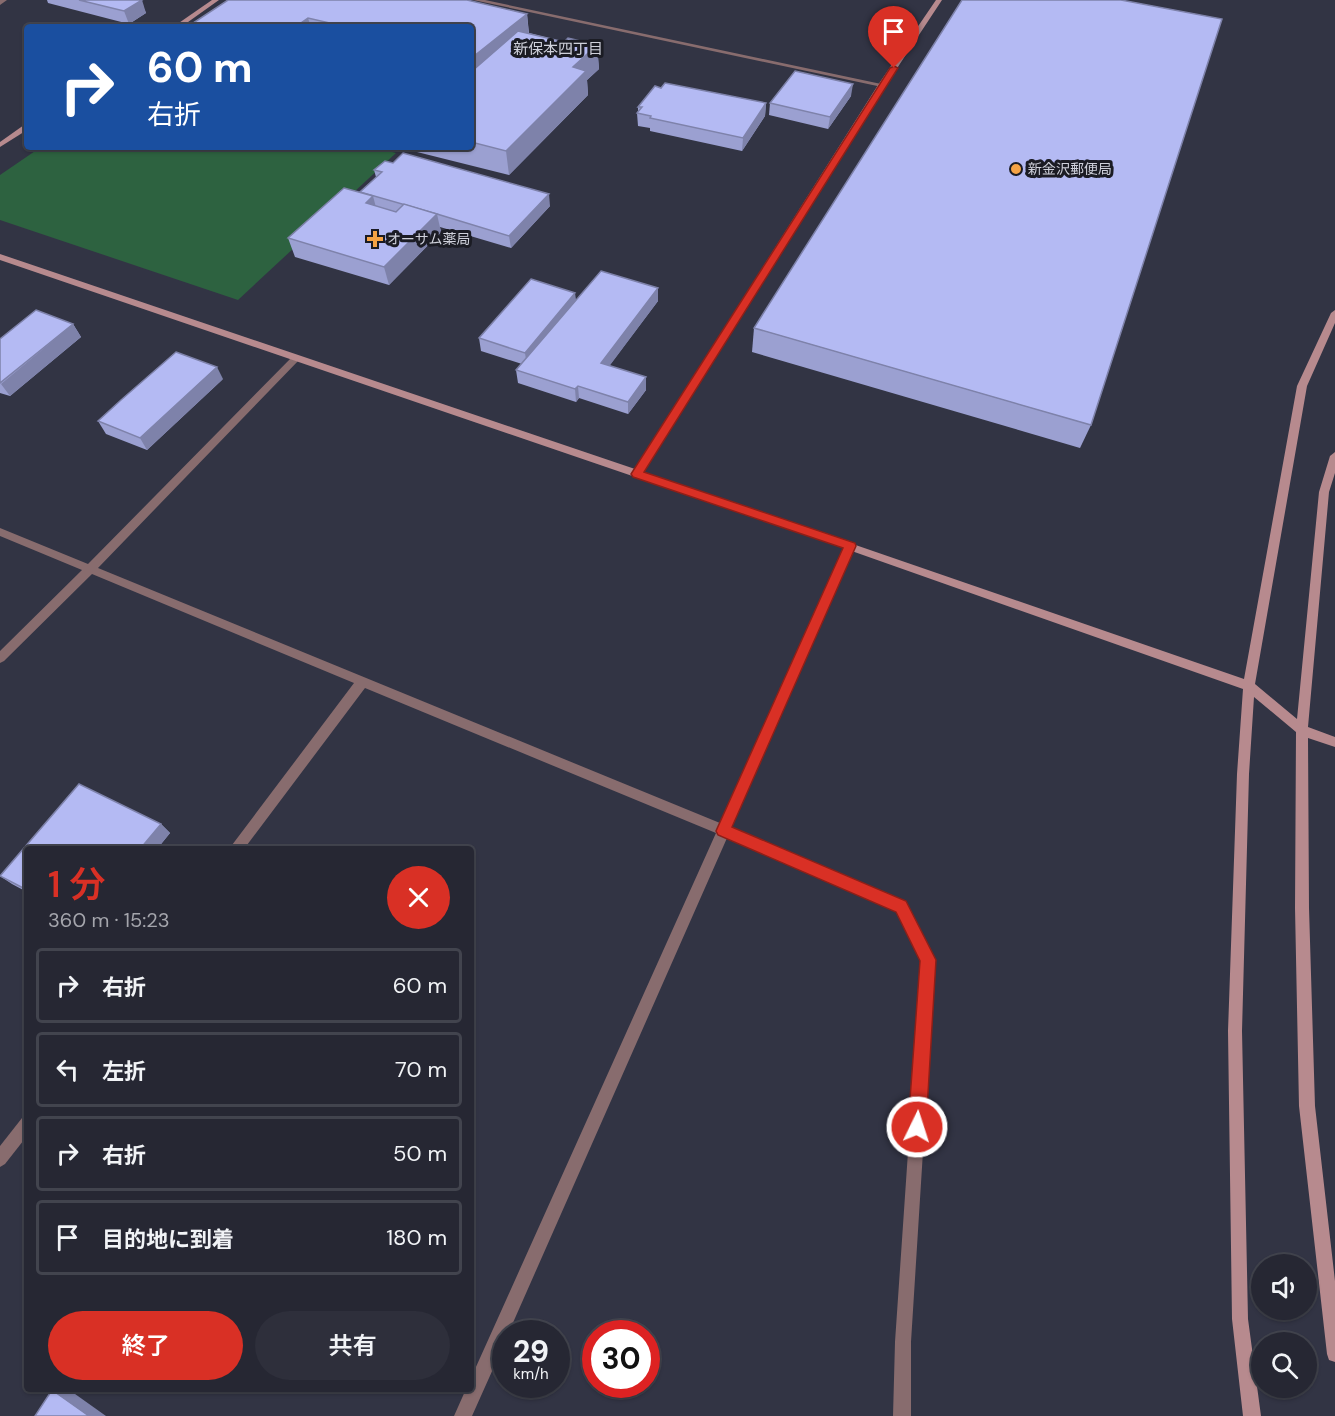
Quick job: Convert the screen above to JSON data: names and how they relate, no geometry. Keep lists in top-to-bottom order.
{
  "districts": ["新保本四丁目"],
  "places": {
    "other": ["新金沢郵便局"],
    "health": ["オーサム薬局"]
  },
  "page": {
    "turn": ["60 m", "右折"],
    "heading": ["1 分", "360 m · 15:23"],
    "list": [
      {
        "name": "右折",
        "value": "60 m"
      },
      {
        "name": "左折",
        "value": "70 m"
      },
      {
        "name": "右折",
        "value": "50 m"
      },
      {
        "name": "目的地に到着",
        "value": "180 m"
      }
    ],
    "buttons": ["終了", "共有"],
    "speed": "29 km/h",
    "limit": "30"
  }
}
